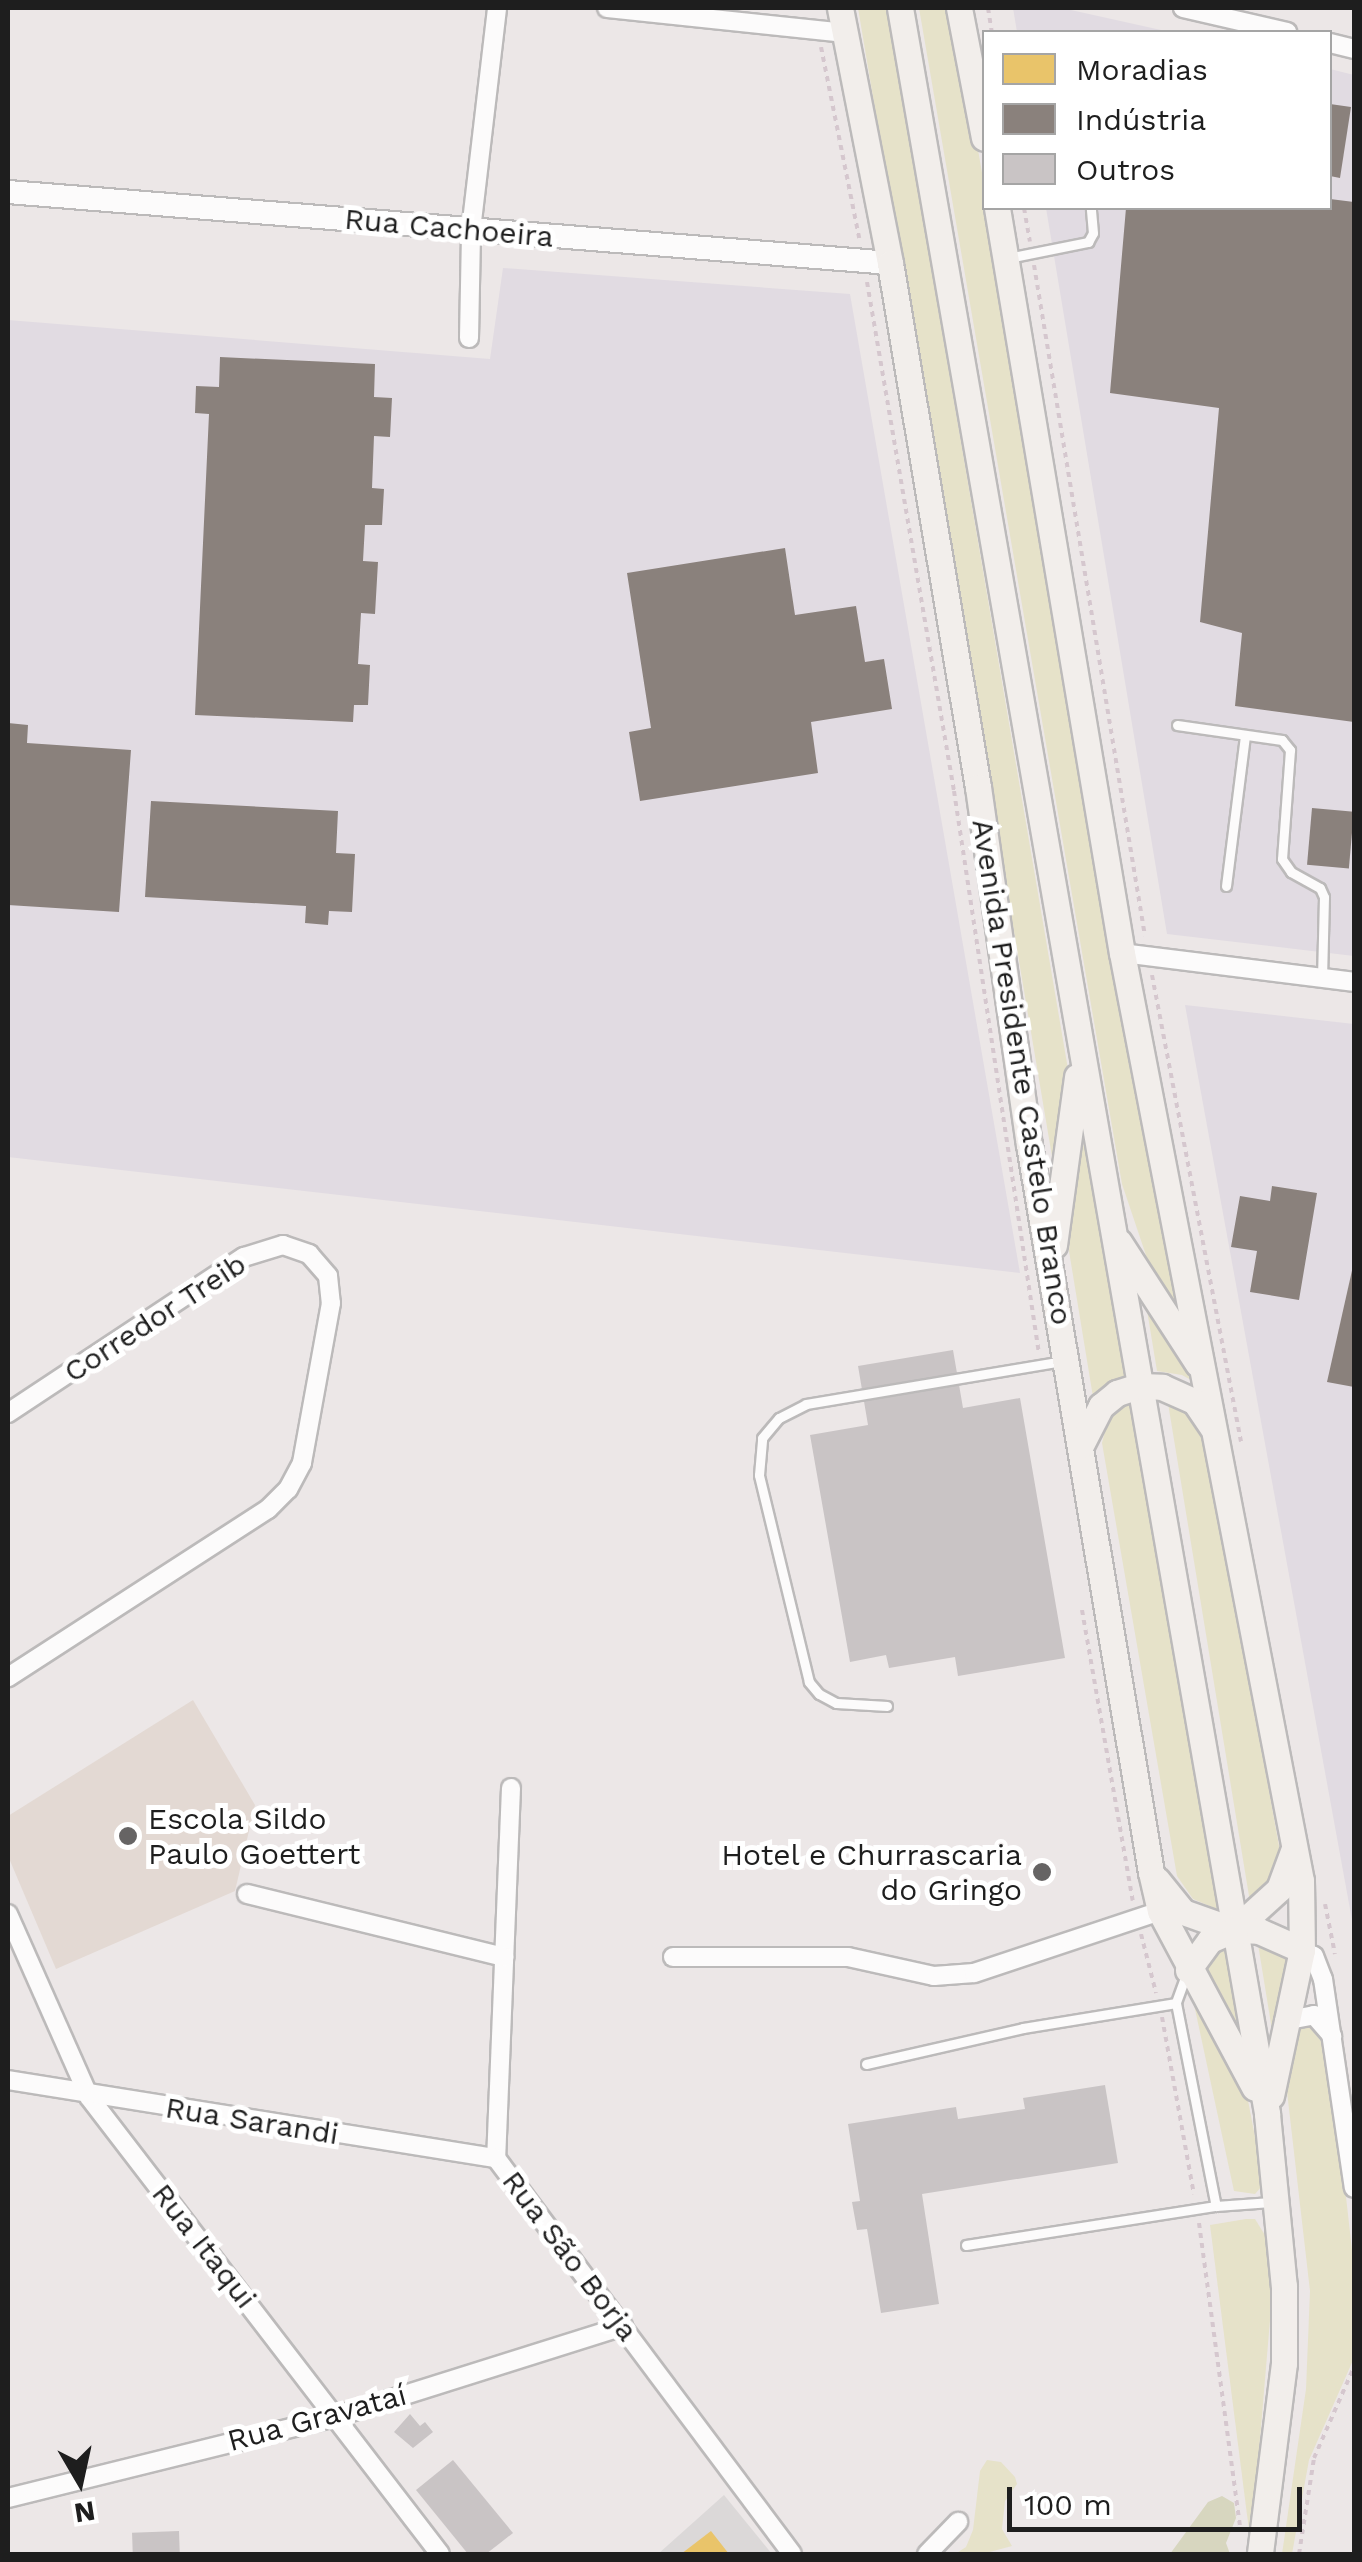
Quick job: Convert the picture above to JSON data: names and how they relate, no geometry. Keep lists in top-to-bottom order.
{
  "streets": {
    "main road": ["Avenida Presidente Castelo Branco"],
    "street": [
      "Rua Cachoeira",
      "Corredor Treib",
      "Rua Sarandi",
      "Rua Itaqui",
      "Rua São Borja",
      "Rua Gravataí"
    ]
  },
  "crossings": [
    ["Rua Cachoeira", "Avenida Presidente Castelo Branco"],
    ["Rua Sarandi", "Rua Itaqui"],
    ["Rua Sarandi", "Rua São Borja"],
    ["Rua Itaqui", "Rua Gravataí"],
    ["Rua São Borja", "Rua Gravataí"]
  ],
  "places": ["Escola Sildo Paulo Goettert", "Hotel e Churrascaria do Gringo"],
  "legend": ["Moradias", "Indústria", "Outros"],
  "scale_bar": "100 m",
  "north": "bottom"
}
